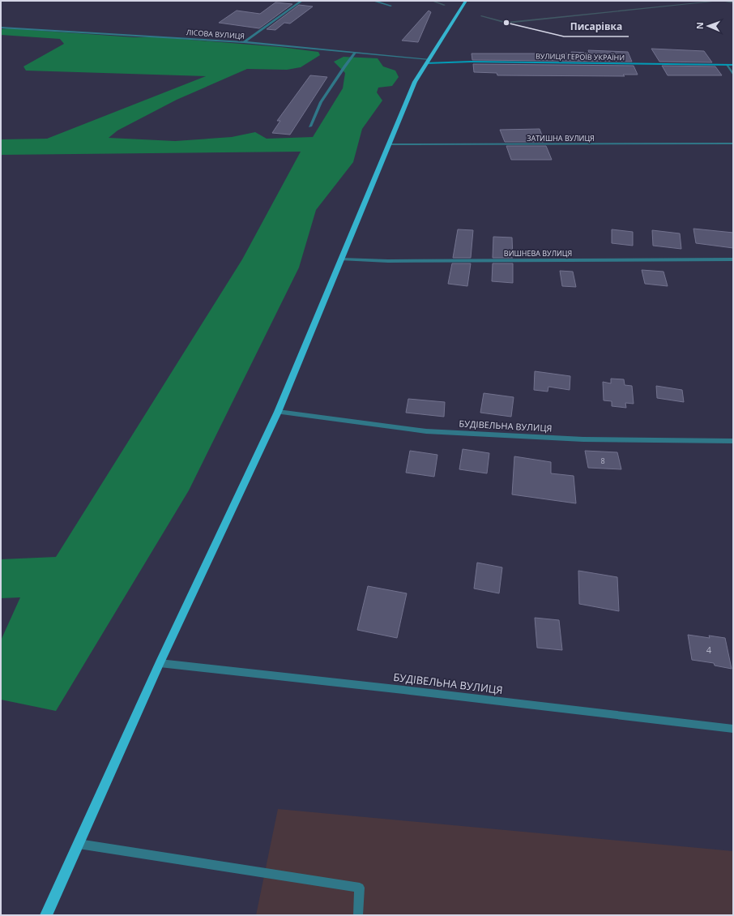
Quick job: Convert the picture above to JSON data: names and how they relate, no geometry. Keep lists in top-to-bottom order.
{
  "streets": {
    "street": [
      "ЛІСОВА ВУЛИЦЯ",
      "ВУЛИЦЯ ГЕРОЇВ УКРАЇНИ",
      "ЗАТИШНА ВУЛИЦЯ",
      "ВИШНЕВА ВУЛИЦЯ",
      "БУДІВЕЛЬНА ВУЛИЦЯ"
    ]
  },
  "crossings": [
    ["ЛІСОВА ВУЛИЦЯ", "ВУЛИЦЯ ГЕРОЇВ УКРАЇНИ"]
  ],
  "places": ["Писарівка"],
  "house_numbers": ["8", "4"],
  "north": "left"
}
